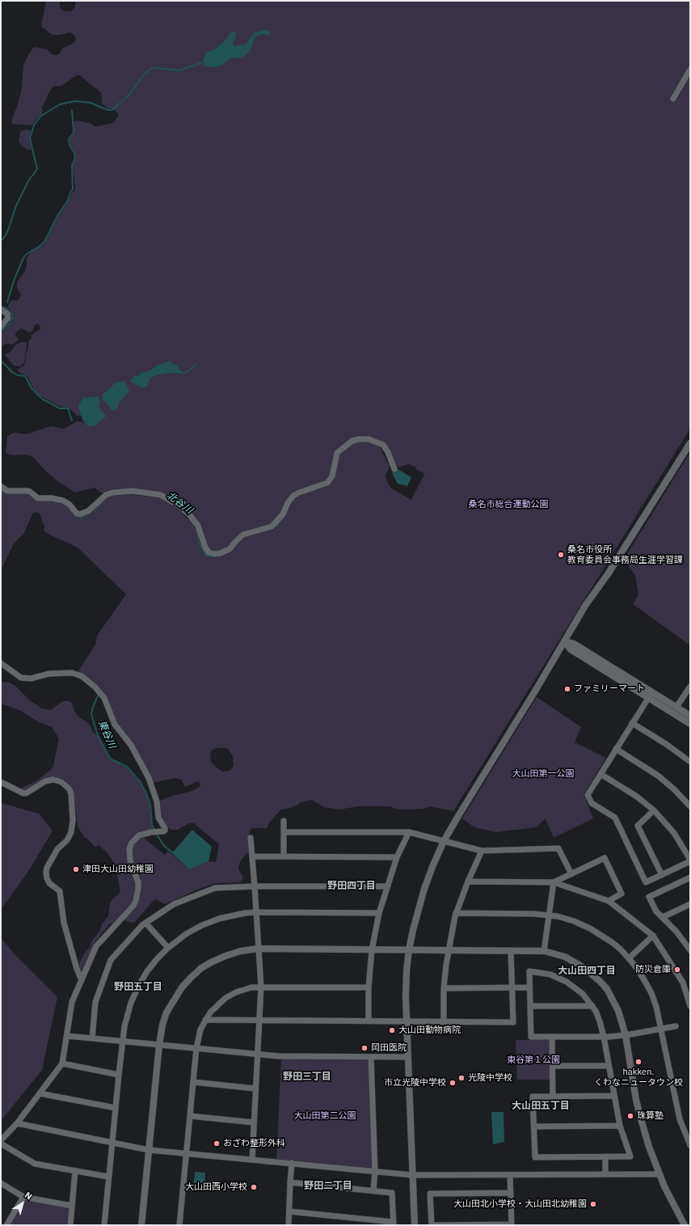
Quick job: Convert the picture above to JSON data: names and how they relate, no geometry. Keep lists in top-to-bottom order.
{
  "districts": [
    "野田四丁目",
    "大山田四丁目",
    "野田五丁目",
    "野田三丁目",
    "大山田五丁目",
    "野田二丁目"
  ],
  "water": ["北谷川", "東谷川"],
  "parks": [
    "桑名市総合運動公園",
    "大山田第一公園",
    "東谷第１公園",
    "大山田第二公園"
  ],
  "places": [
    "桑名市役所 教育委員会事務局生涯学習課",
    "ファミリーマート",
    "津田大山田幼稚園",
    "防災倉庫",
    "大山田動物病院",
    "岡田医院",
    "hakken. くわなニュータウン校",
    "光陵中学校",
    "市立光陵中学校",
    "珠算塾",
    "おざわ整形外科",
    "大山田西小学校",
    "大山田北小学校・大山田北幼稚園"
  ],
  "north": "top right"
}
